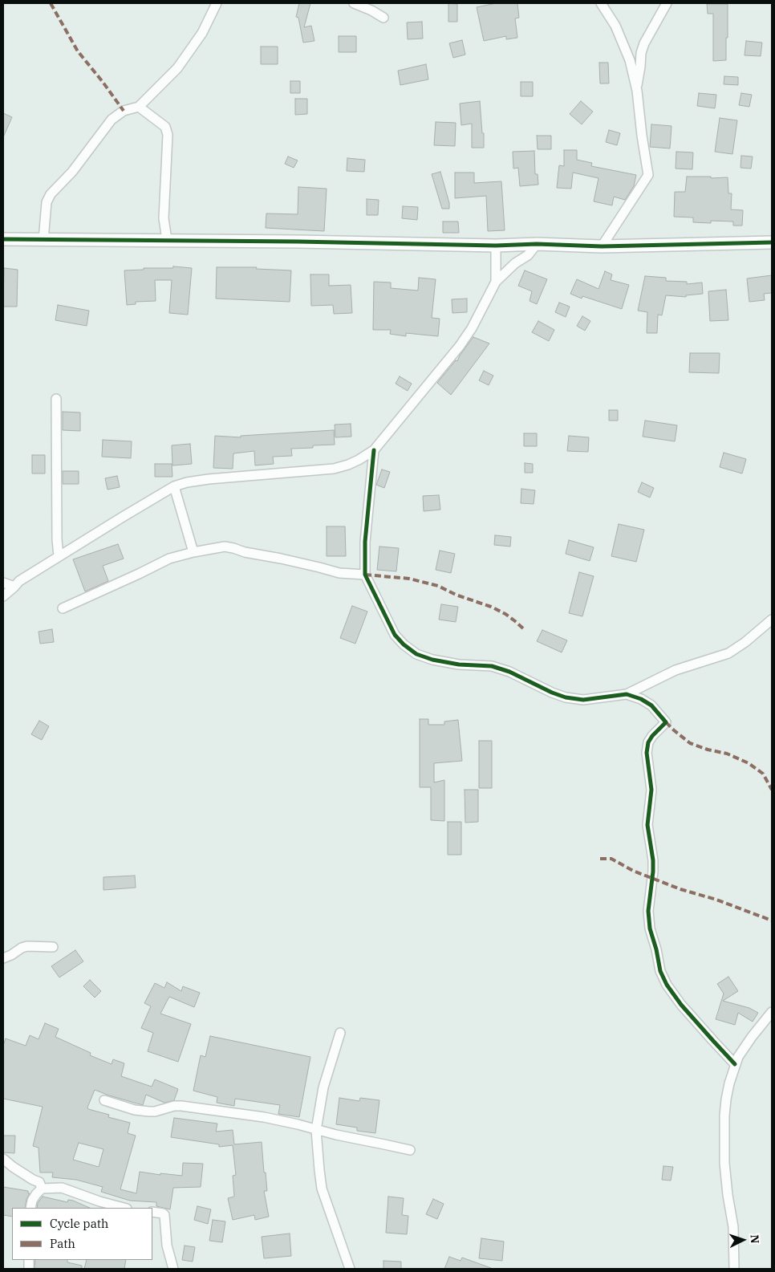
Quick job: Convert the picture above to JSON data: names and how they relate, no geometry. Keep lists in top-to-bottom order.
{
  "legend": ["Cycle path", "Path"],
  "north": "right"
}
